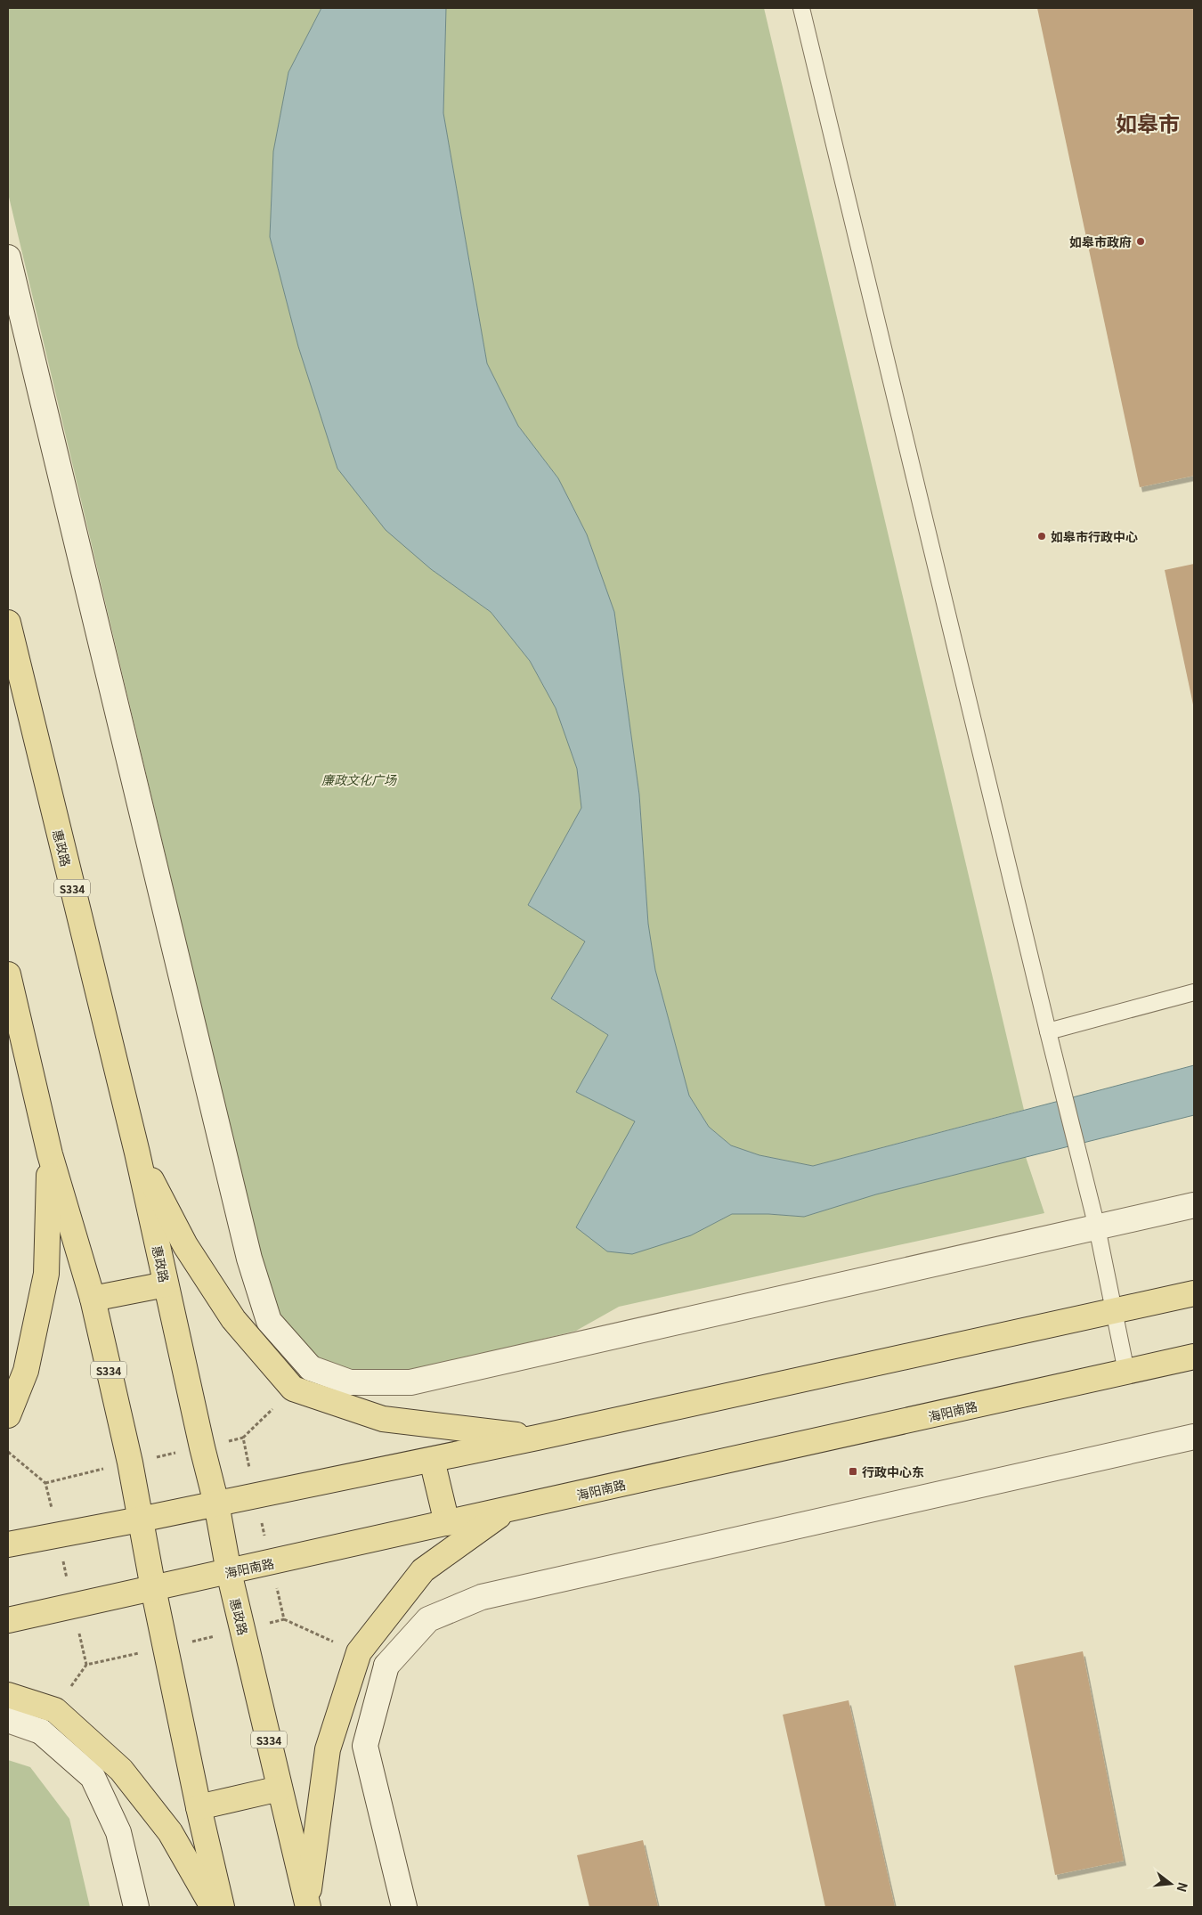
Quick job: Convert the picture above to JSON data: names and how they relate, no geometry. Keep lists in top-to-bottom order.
{
  "streets": {
    "main road": ["惠政路", "S334", "海阳南路"]
  },
  "crossings": [
    ["惠政路", "海阳南路"],
    ["S334", "海阳南路"]
  ],
  "districts": ["如皋市"],
  "parks": ["廉政文化广场"],
  "places": {
    "other": ["如皋市政府", "如皋市行政中心"],
    "transit": ["行政中心东"]
  },
  "north": "right"
}
